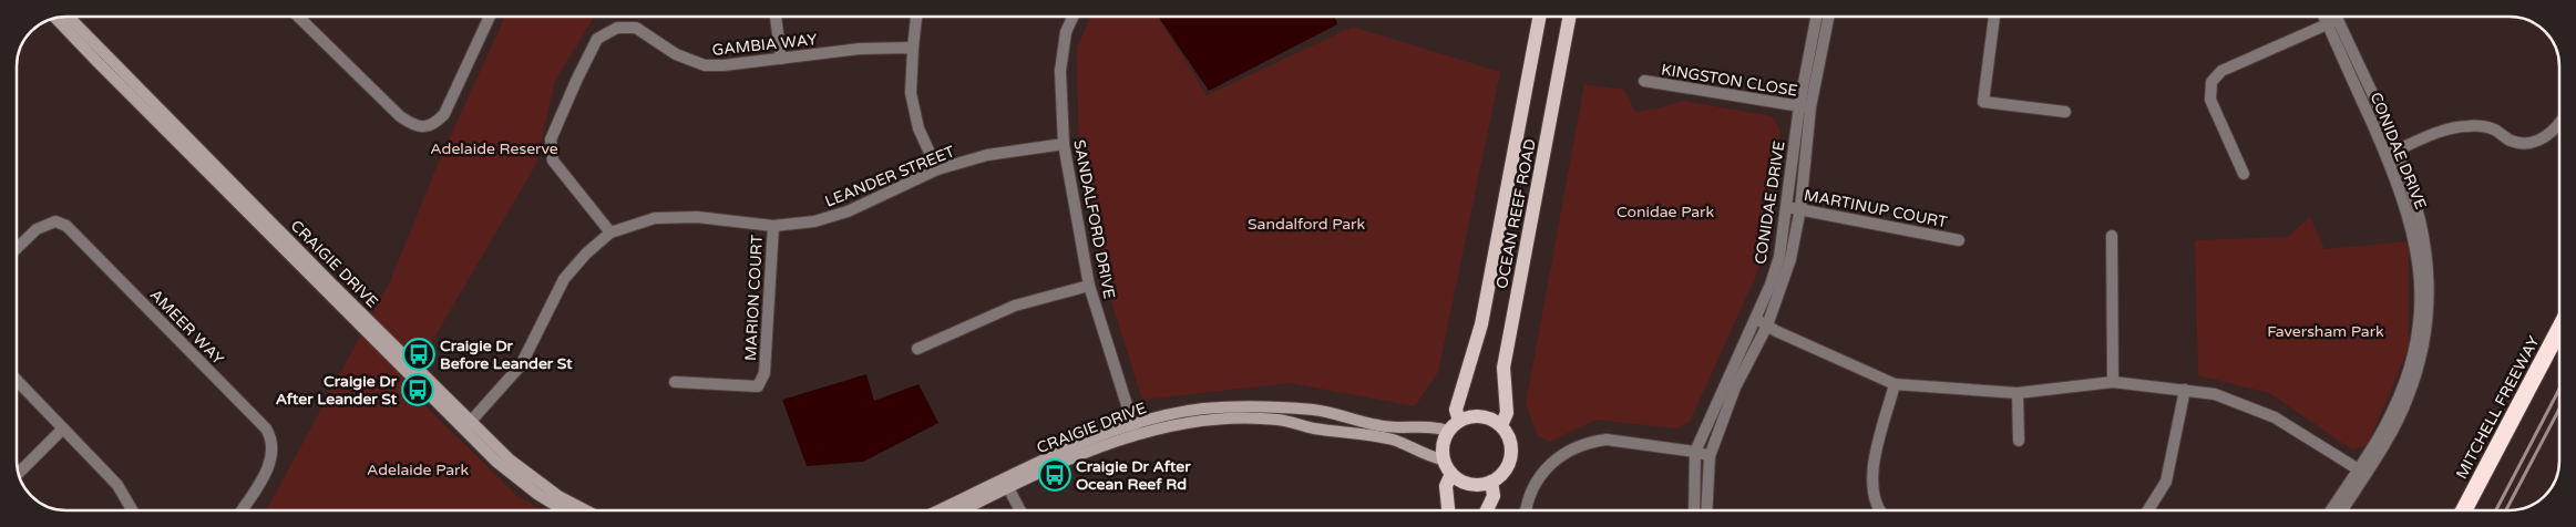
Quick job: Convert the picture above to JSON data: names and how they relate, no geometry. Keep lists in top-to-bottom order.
{
  "streets": {
    "highway": ["MITCHELL FREEWAY"],
    "main road": ["OCEAN REEF ROAD", "CRAIGIE DRIVE"],
    "street": [
      "GAMBIA WAY",
      "KINGSTON CLOSE",
      "CONIDAE DRIVE",
      "LEANDER STREET",
      "MARTINUP COURT",
      "SANDALFORD DRIVE",
      "MARION COURT",
      "AMEER WAY"
    ]
  },
  "crossings": [
    ["GAMBIA WAY", "LEANDER STREET"],
    ["KINGSTON CLOSE", "CONIDAE DRIVE"],
    ["CONIDAE DRIVE", "MARTINUP COURT"],
    ["LEANDER STREET", "SANDALFORD DRIVE"],
    ["LEANDER STREET", "CRAIGIE DRIVE"],
    ["LEANDER STREET", "MARION COURT"],
    ["OCEAN REEF ROAD", "CRAIGIE DRIVE"],
    ["SANDALFORD DRIVE", "CRAIGIE DRIVE"]
  ],
  "parks": [
    "Adelaide Reserve",
    "Conidae Park",
    "Sandalford Park",
    "Faversham Park",
    "Adelaide Park"
  ],
  "places": {
    "bus stop": ["Craigie Dr Before Leander St", "Craigie Dr After Leander St", "Craigie Dr After Ocean Reef Rd"]
  }
}
